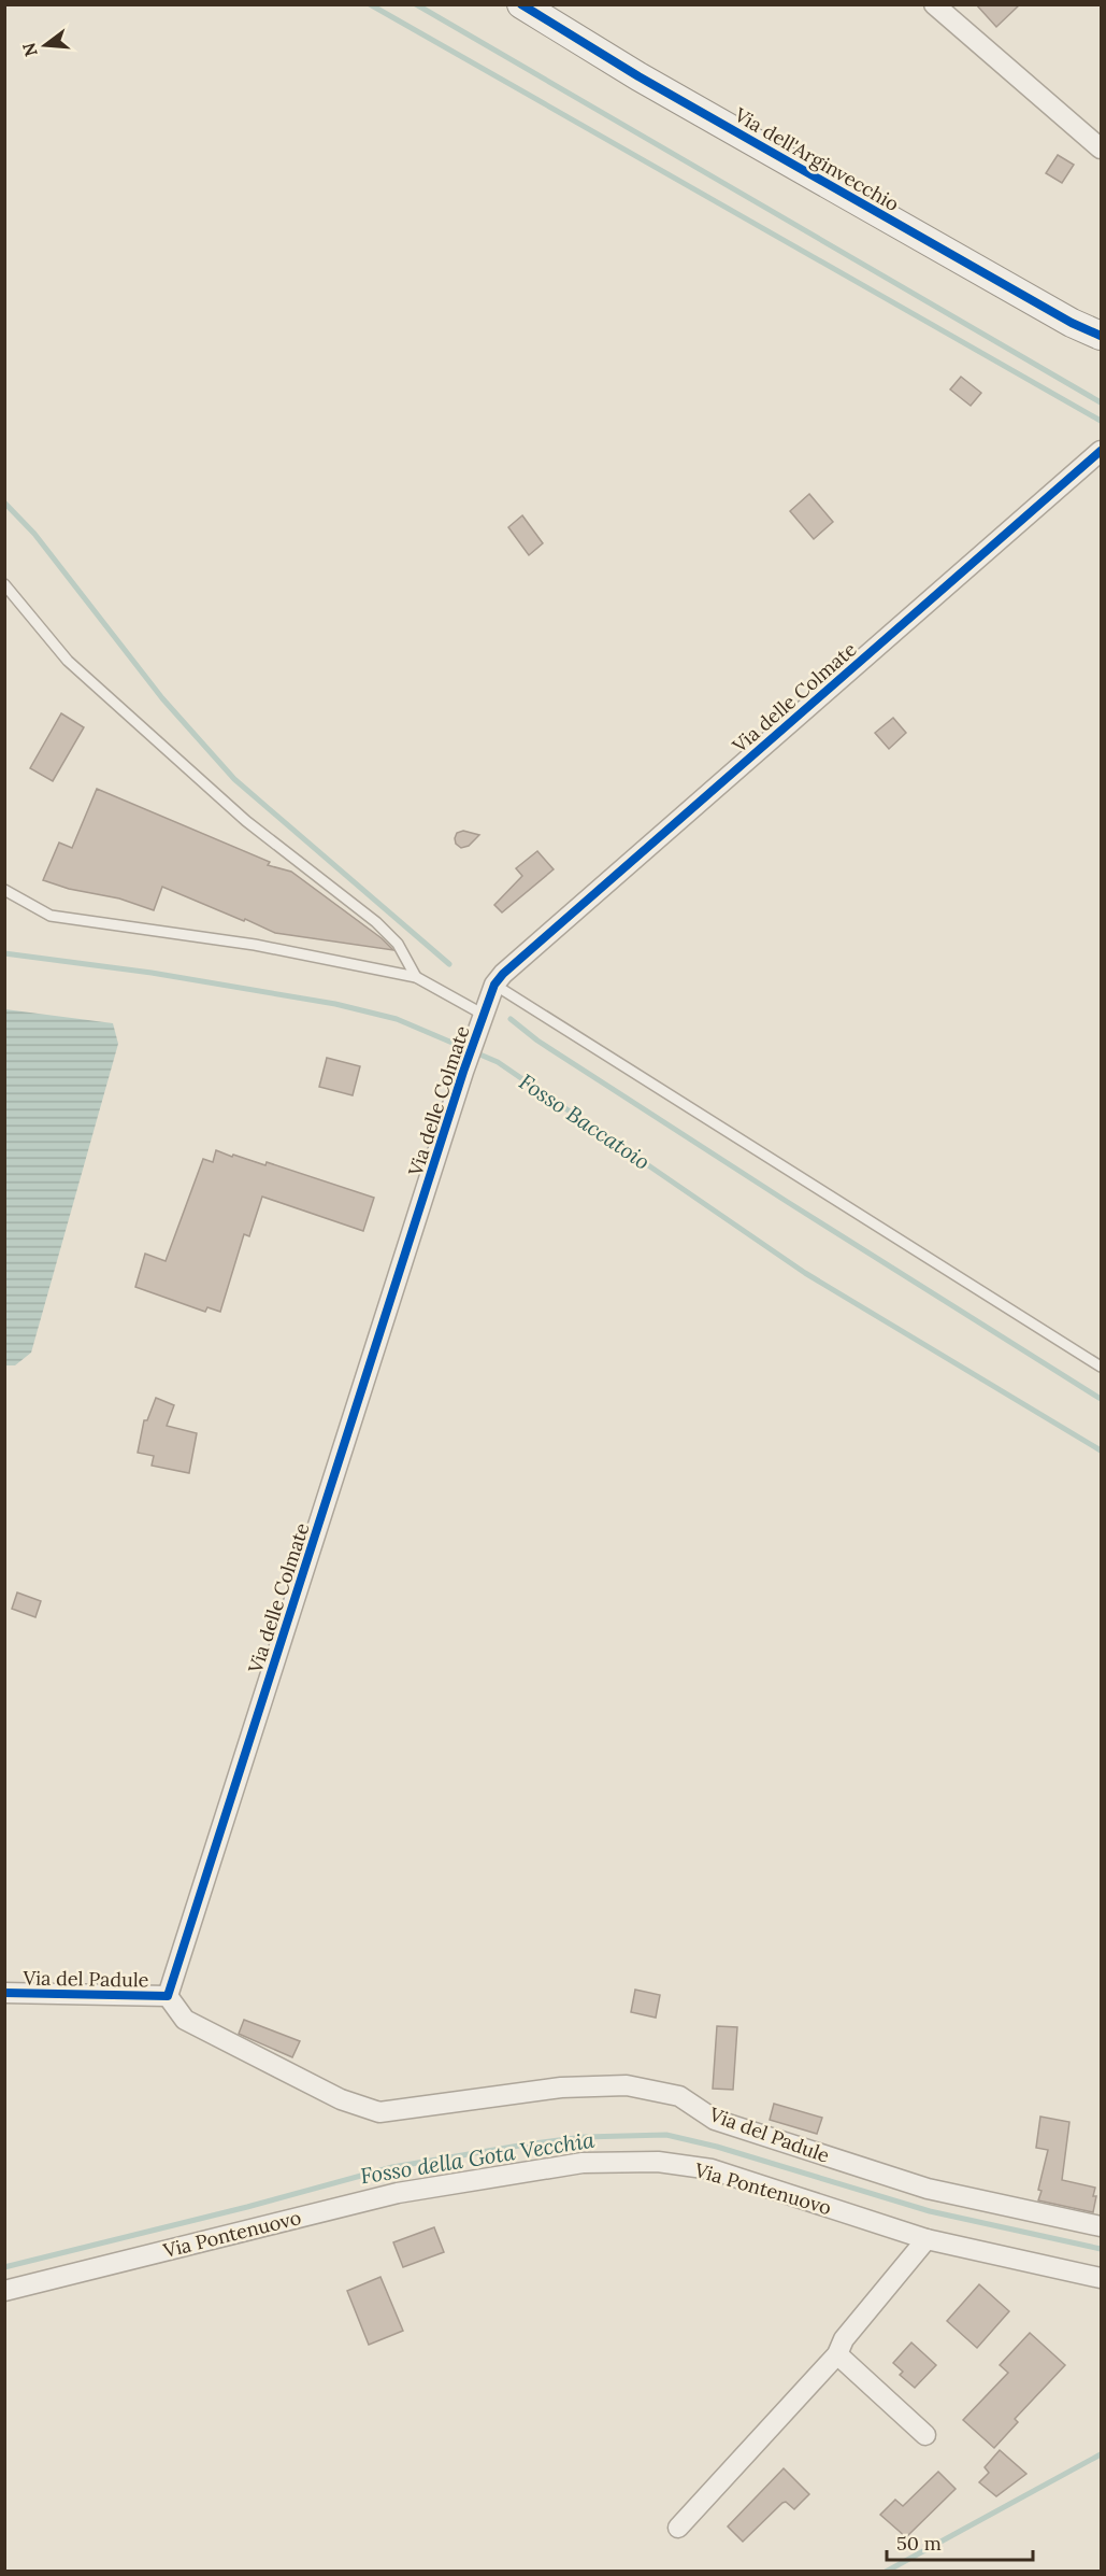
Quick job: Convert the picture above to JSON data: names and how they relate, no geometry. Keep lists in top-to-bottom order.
{
  "streets": {
    "main road": ["Via dell'Arginvecchio"],
    "street": ["Via delle Colmate", "Via del Padule", "Via Pontenuovo"]
  },
  "crossings": [
    ["Via delle Colmate", "Via del Padule"]
  ],
  "water": ["Fosso Baccatoio", "Fosso della Gota Vecchia"],
  "scale_bar": "50 m",
  "north": "left"
}
